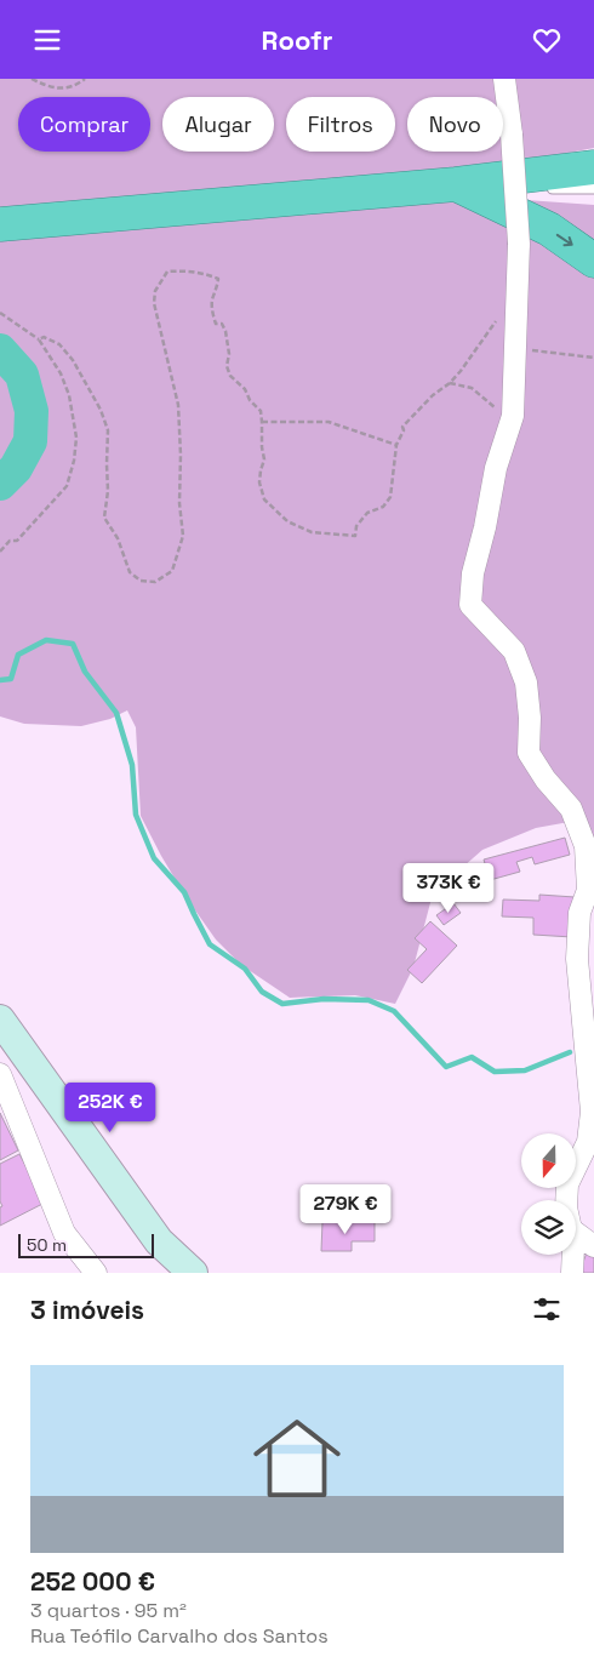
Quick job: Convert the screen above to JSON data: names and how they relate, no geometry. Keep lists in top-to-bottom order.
{
  "scale_bar": "50 m",
  "north": "bottom",
  "page": {
    "header": "Roofr",
    "chip": [
      "Comprar",
      "Alugar",
      "Filtros",
      "Novo"
    ],
    "price": ["373K €", "252K €", "279K €"],
    "scale": "50 m",
    "heading": "3 imóveis",
    "list": [
      {
        "name": "252 000 €",
        "note": "3 quartos · 95 m² · Rua Teófilo Carvalho dos Santos"
      }
    ]
  }
}
